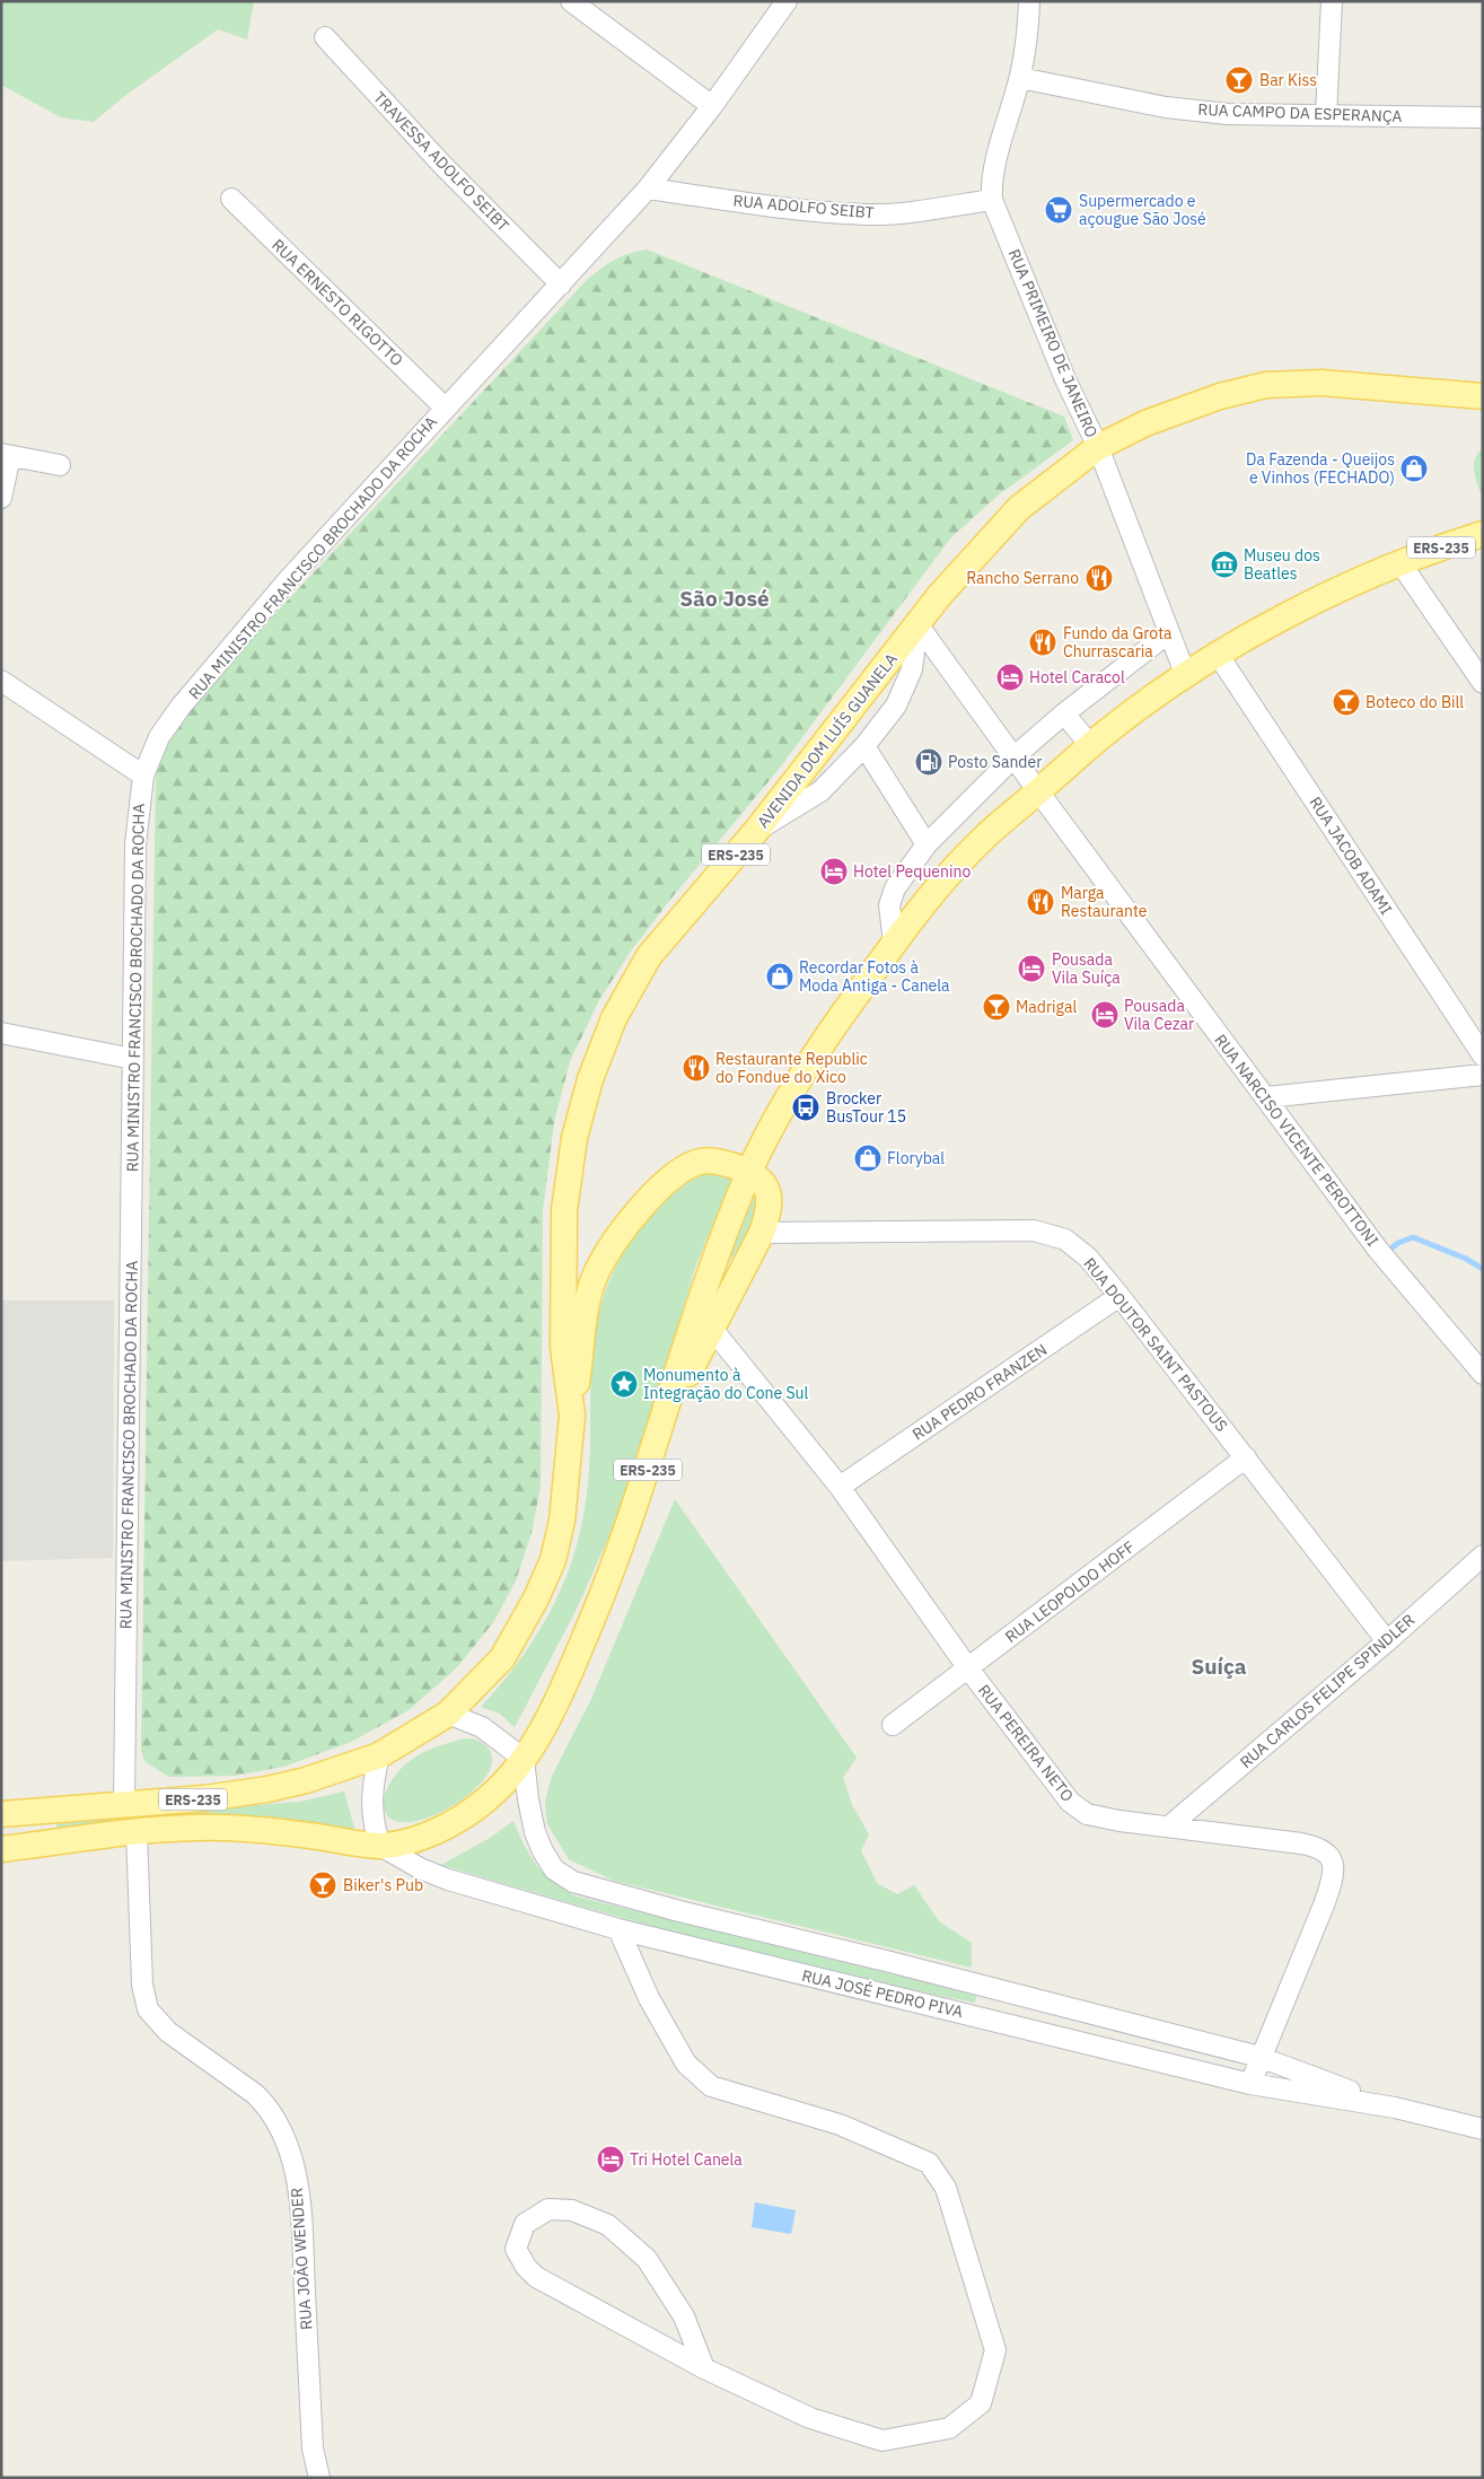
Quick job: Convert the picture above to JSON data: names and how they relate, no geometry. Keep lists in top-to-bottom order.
{
  "streets": {
    "main road": ["ERS-235", "AVENIDA DOM LUÍS GUANELA"],
    "street": [
      "RUA CAMPO DA ESPERANÇA",
      "TRAVESSA ADOLFO SEIBT",
      "RUA ADOLFO SEIBT",
      "RUA ERNESTO RIGOTTO",
      "RUA PRIMEIRO DE JANEIRO",
      "RUA MINISTRO FRANCISCO BROCHADO DA ROCHA",
      "RUA JACOB ADAMI",
      "RUA NARCISO VICENTE PEROTTONI",
      "RUA DOUTOR SAINT PASTOUS",
      "RUA PEDRO FRANZEN",
      "RUA LEOPOLDO HOFF",
      "RUA CARLOS FELIPE SPINDLER",
      "RUA PEREIRA NETO",
      "RUA JOSÉ PEDRO PIVA",
      "RUA JOÃO WENDER"
    ]
  },
  "crossings": [
    ["RUA CAMPO DA ESPERANÇA", "RUA PRIMEIRO DE JANEIRO"],
    ["TRAVESSA ADOLFO SEIBT", "RUA MINISTRO FRANCISCO BROCHADO DA ROCHA"],
    ["RUA ADOLFO SEIBT", "RUA PRIMEIRO DE JANEIRO"],
    ["RUA ADOLFO SEIBT", "RUA MINISTRO FRANCISCO BROCHADO DA ROCHA"],
    ["RUA ERNESTO RIGOTTO", "RUA MINISTRO FRANCISCO BROCHADO DA ROCHA"],
    ["RUA PRIMEIRO DE JANEIRO", "ERS-235"],
    ["RUA PRIMEIRO DE JANEIRO", "AVENIDA DOM LUÍS GUANELA"],
    ["ERS-235", "RUA MINISTRO FRANCISCO BROCHADO DA ROCHA"],
    ["ERS-235", "AVENIDA DOM LUÍS GUANELA"],
    ["ERS-235", "RUA JACOB ADAMI"],
    ["ERS-235", "RUA NARCISO VICENTE PEROTTONI"],
    ["ERS-235", "RUA JOSÉ PEDRO PIVA"],
    ["ERS-235", "RUA JOÃO WENDER"],
    ["AVENIDA DOM LUÍS GUANELA", "RUA NARCISO VICENTE PEROTTONI"],
    ["RUA DOUTOR SAINT PASTOUS", "RUA PEDRO FRANZEN"],
    ["RUA DOUTOR SAINT PASTOUS", "RUA LEOPOLDO HOFF"],
    ["RUA DOUTOR SAINT PASTOUS", "RUA CARLOS FELIPE SPINDLER"],
    ["RUA PEDRO FRANZEN", "RUA PEREIRA NETO"],
    ["RUA LEOPOLDO HOFF", "RUA PEREIRA NETO"],
    ["RUA CARLOS FELIPE SPINDLER", "RUA PEREIRA NETO"],
    ["RUA PEREIRA NETO", "RUA JOSÉ PEDRO PIVA"]
  ],
  "districts": ["São José", "Suíça"],
  "places": {
    "bar": [
      "Bar Kiss",
      "Boteco do Bill",
      "Madrigal",
      "Biker's Pub"
    ],
    "supermarket": ["Supermercado e açougue São José"],
    "shop": ["Da Fazenda - Queijos e Vinhos (FECHADO)", "Recordar Fotos à Moda Antiga - Canela", "Florybal"],
    "museum": ["Museu dos Beatles"],
    "restaurant": [
      "Rancho Serrano",
      "Fundo da Grota Churrascaria",
      "Marga Restaurante",
      "Restaurante Republic do Fondue do Xico"
    ],
    "hotel": [
      "Hotel Caracol",
      "Hotel Pequenino",
      "Pousada Vila Suíça",
      "Pousada Vila Cezar",
      "Tri Hotel Canela"
    ],
    "fuel station": ["Posto Sander"],
    "bus stop": ["Brocker BusTour 15"],
    "place": ["Monumento à Integração do Cone Sul"]
  }
}
